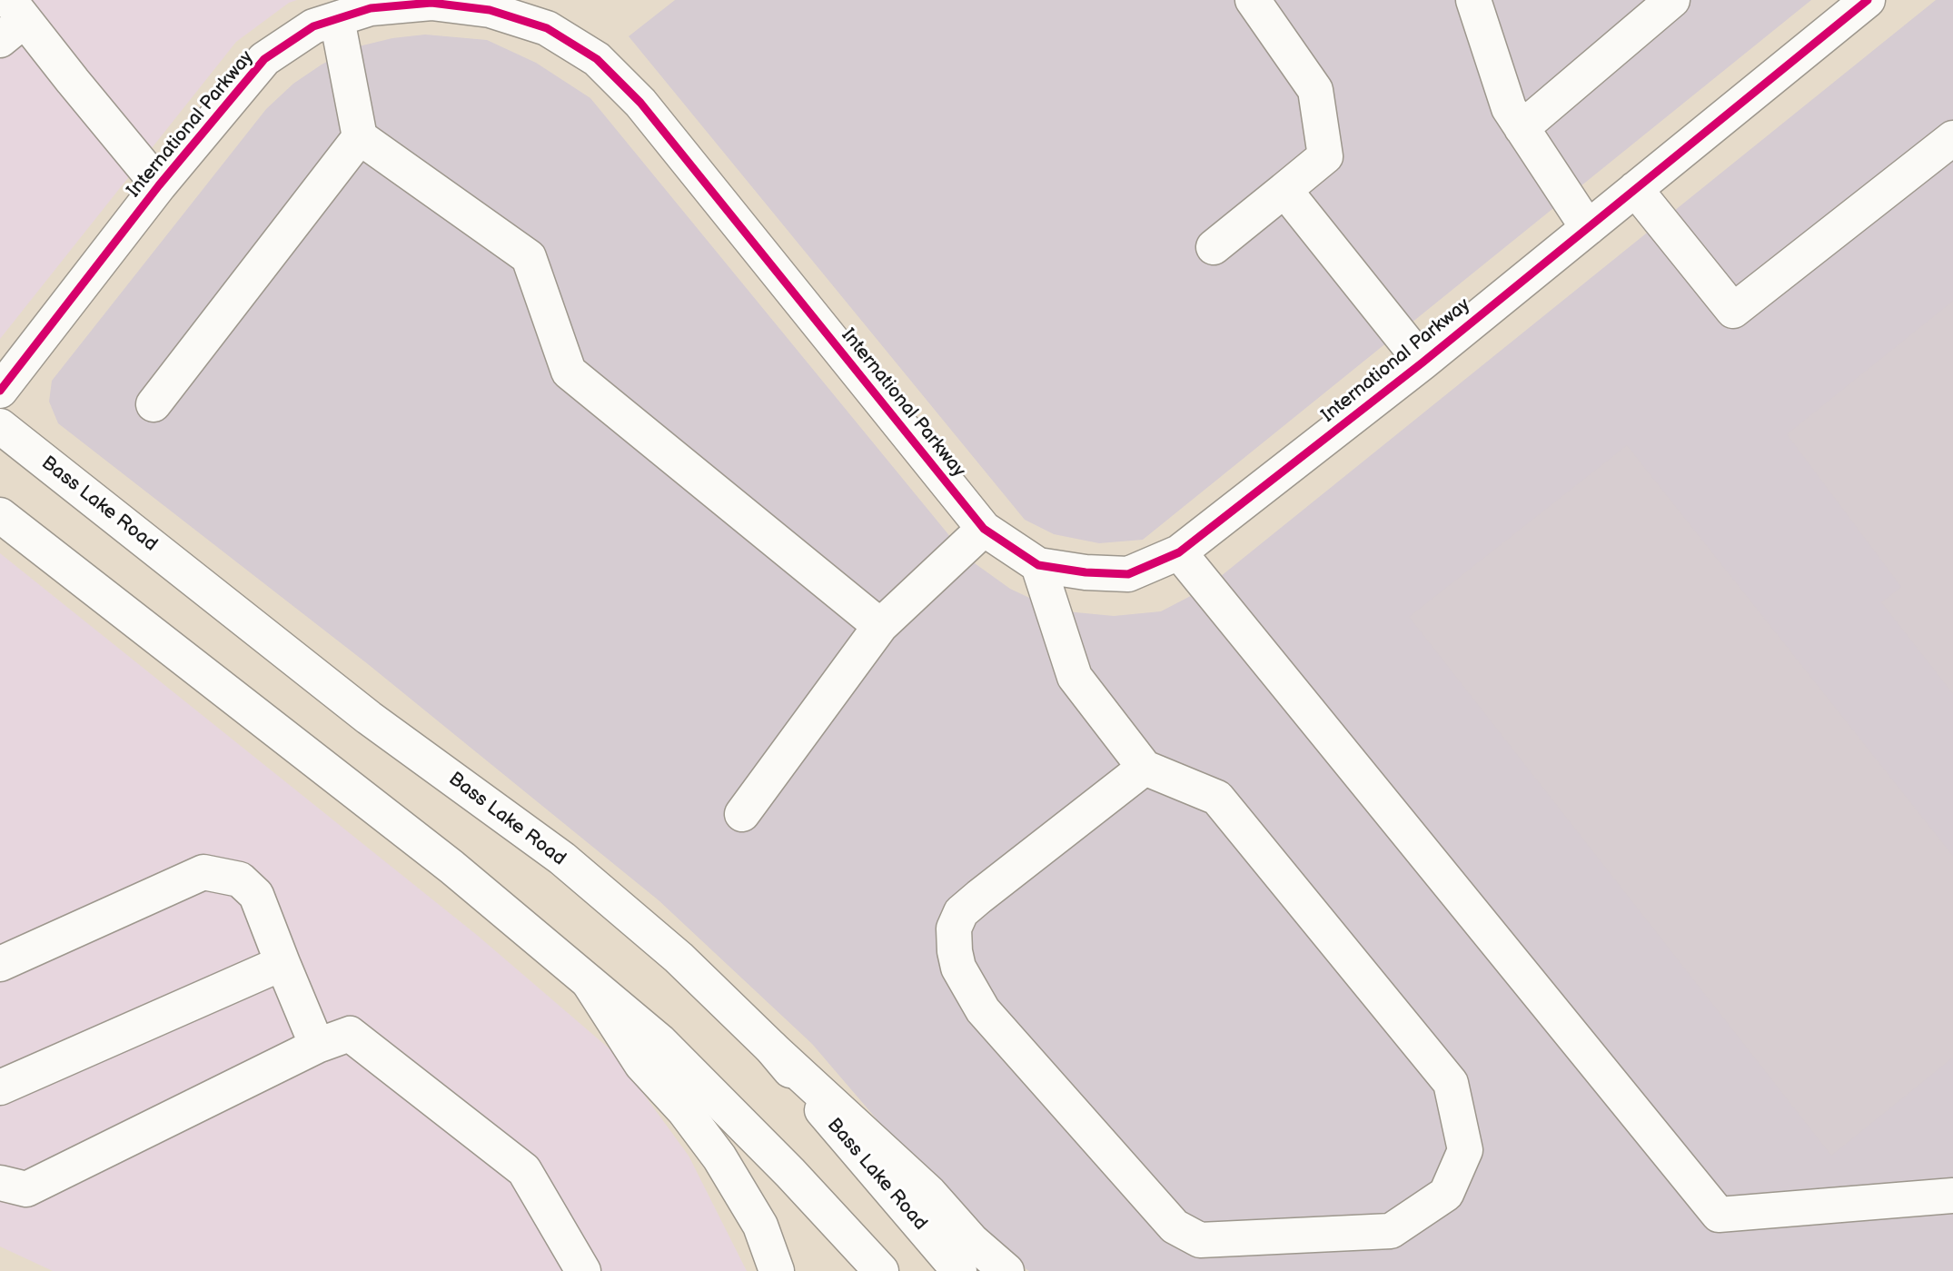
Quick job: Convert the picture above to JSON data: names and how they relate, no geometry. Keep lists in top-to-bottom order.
{
  "streets": {
    "main road": ["International Parkway", "Bass Lake Road"]
  }
}
